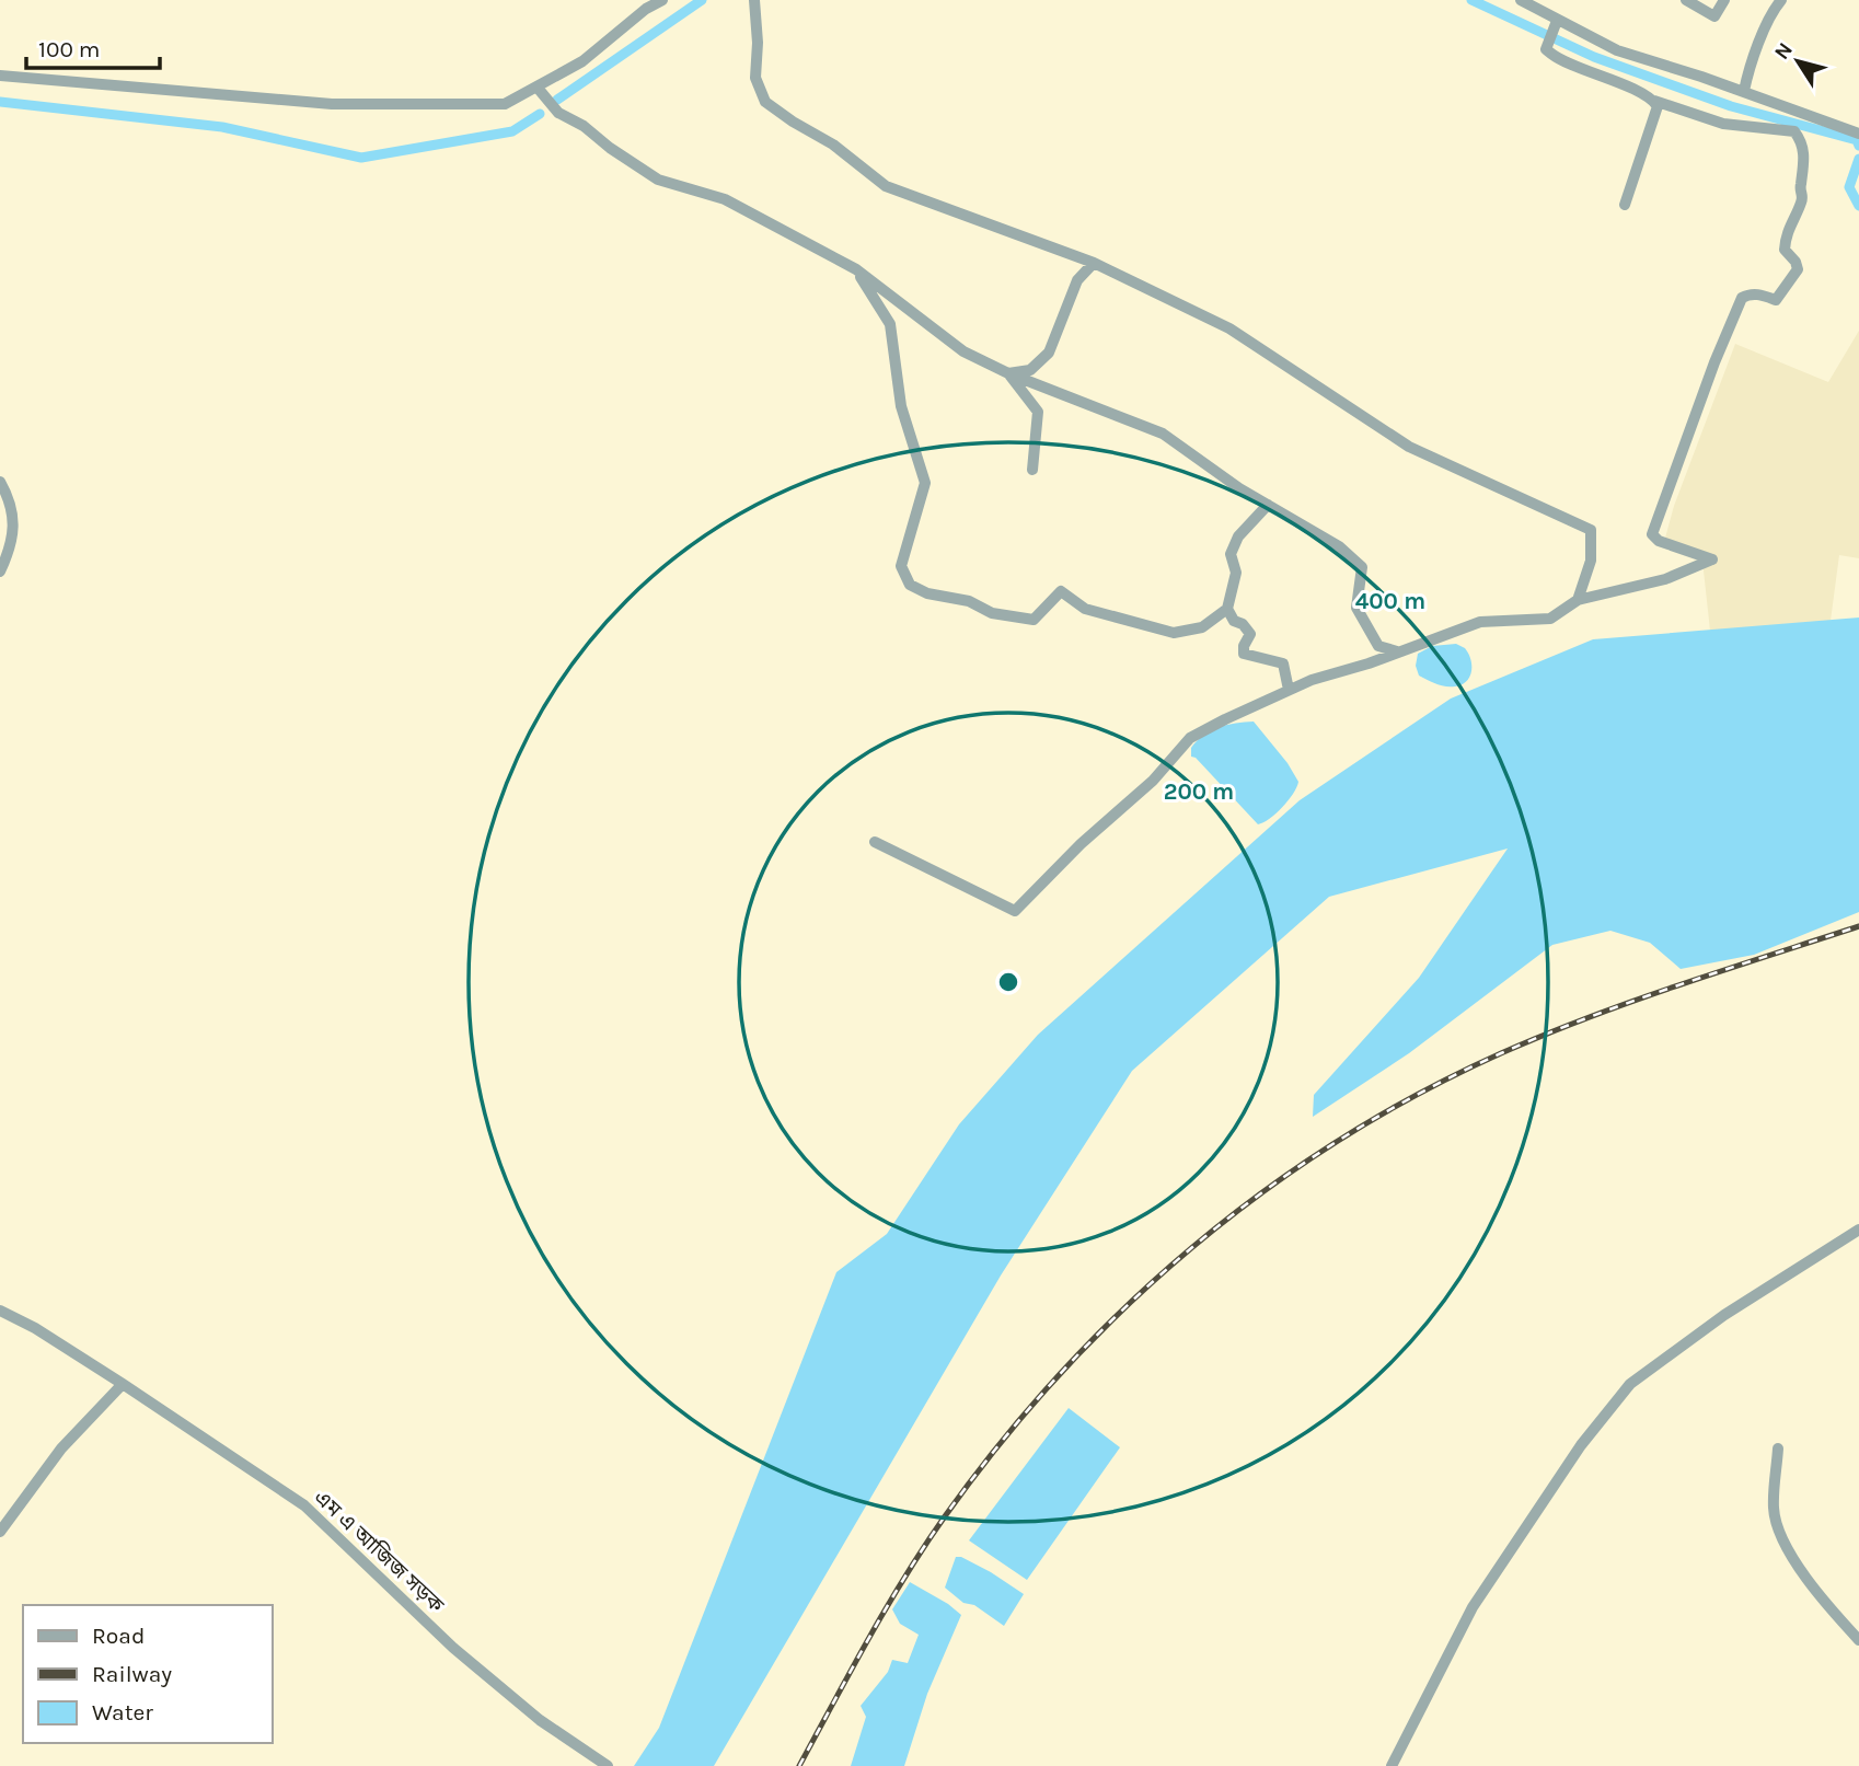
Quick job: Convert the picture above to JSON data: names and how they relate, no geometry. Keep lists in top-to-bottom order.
{
  "streets": {
    "street": ["এম এ আজিজ সড়ক"]
  },
  "legend": ["Road", "Railway", "Water"],
  "scale_bar": "100 m",
  "north": "top left",
  "rings": ["400 m", "200 m"]
}
